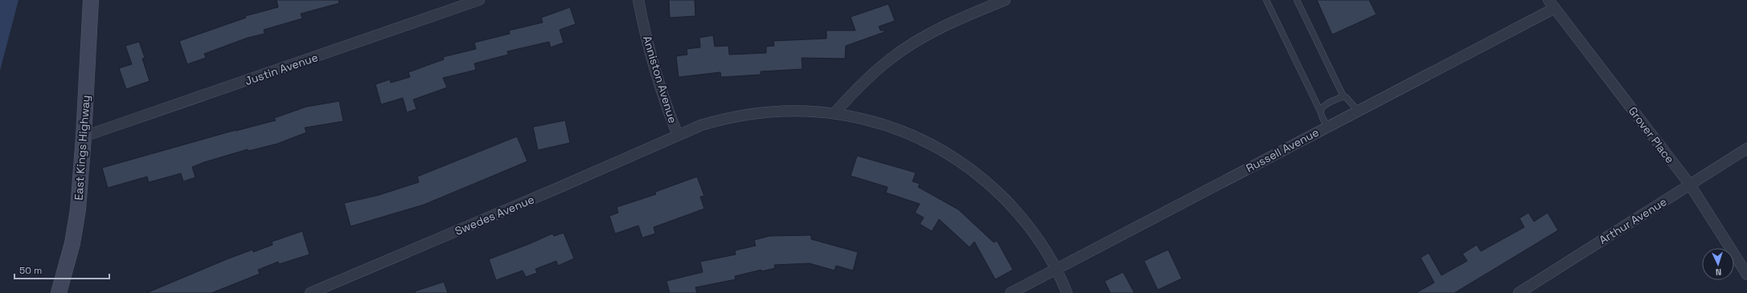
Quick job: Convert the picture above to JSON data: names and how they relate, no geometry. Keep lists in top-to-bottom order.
{
  "streets": {
    "main road": ["East Kings Highway"],
    "street": [
      "Justin Avenue",
      "Anniston Avenue",
      "Grover Place",
      "Russell Avenue",
      "Swedes Avenue",
      "Arthur Avenue"
    ]
  },
  "crossings": [
    ["Justin Avenue", "East Kings Highway"],
    ["Anniston Avenue", "Russell Avenue"],
    ["Anniston Avenue", "Swedes Avenue"],
    ["Grover Place", "Russell Avenue"],
    ["Grover Place", "Arthur Avenue"]
  ],
  "scale_bar": "50 m",
  "north": "bottom"
}
